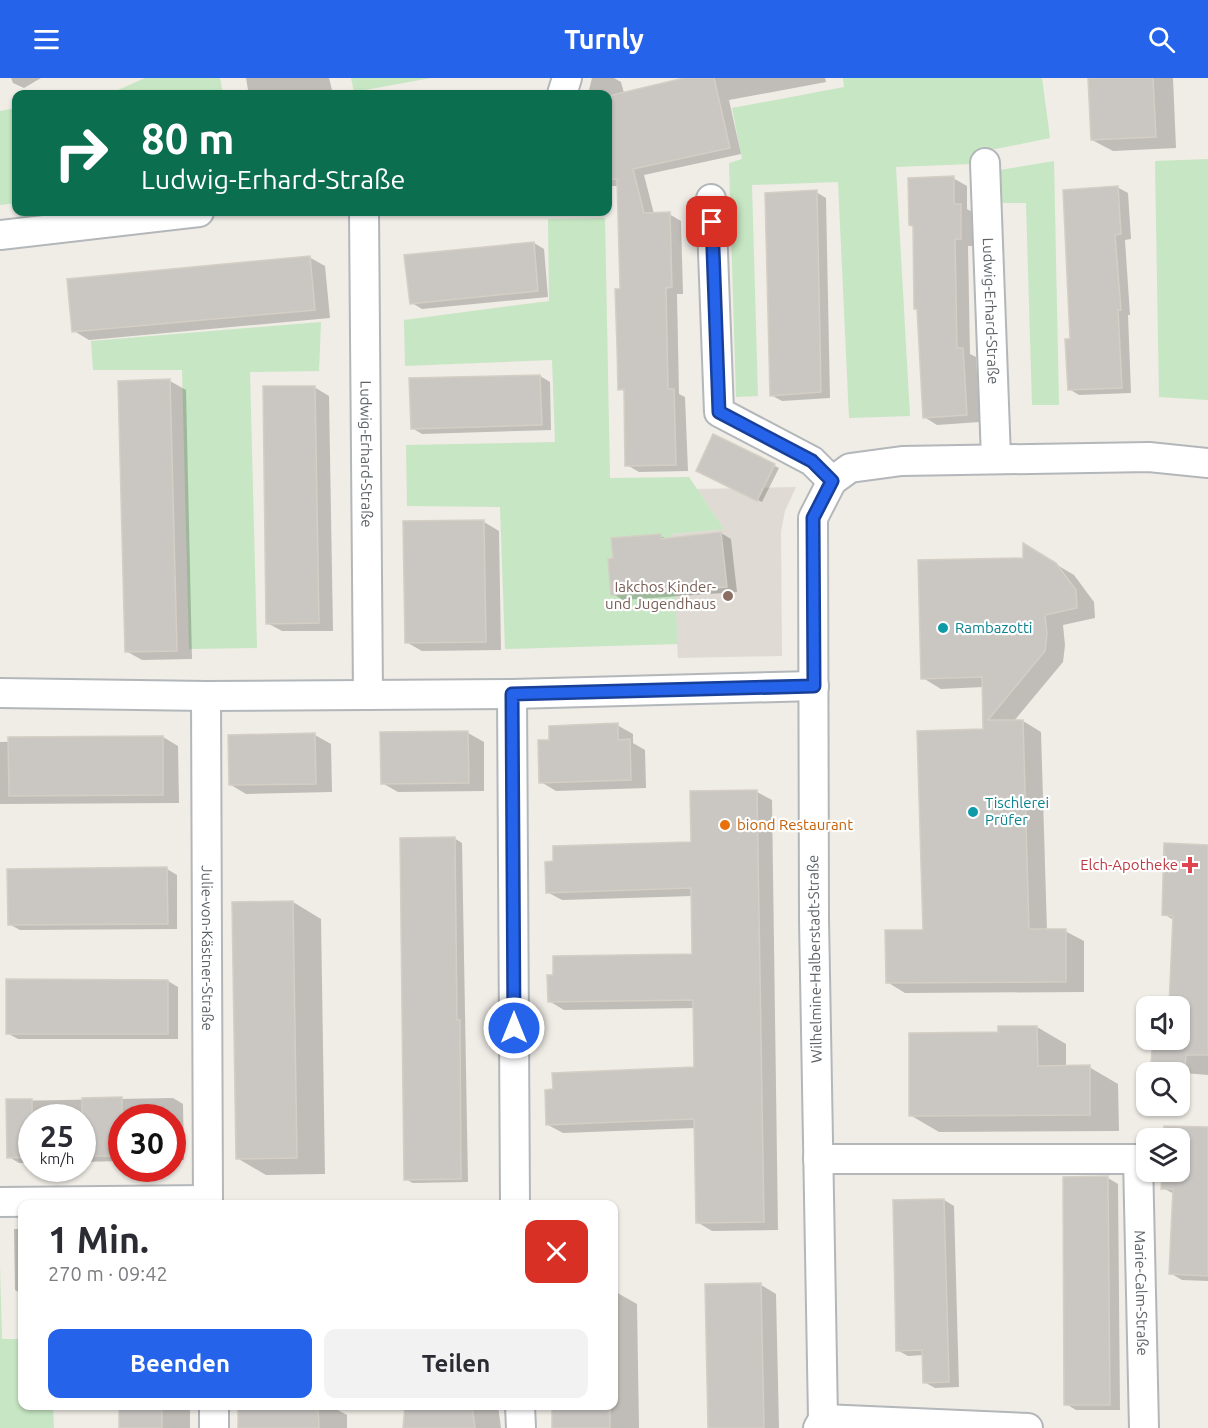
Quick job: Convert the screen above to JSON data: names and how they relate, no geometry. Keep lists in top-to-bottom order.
{
  "streets": {
    "street": [
      "Ludwig-Erhard-Straße",
      "Julie-von-Kästner-Straße",
      "Wilhelmine-Halberstadt-Straße",
      "Marie-Calm-Straße"
    ]
  },
  "crossings": [
    ["Wilhelmine-Halberstadt-Straße", "Marie-Calm-Straße"]
  ],
  "places": {
    "other": [
      "Iakchos Kinder- und Jugendhaus",
      "Rambazotti",
      "Tischlerei Prüfer",
      "biond Restaurant"
    ],
    "health": ["Elch-Apotheke"]
  },
  "page": {
    "header": "Turnly",
    "turn": ["80 m", "Ludwig-Erhard-Straße"],
    "speed": "25 km/h",
    "limit": "30",
    "heading": ["1 Min.", "270 m · 09:42"],
    "buttons": ["Beenden", "Teilen"]
  }
}
